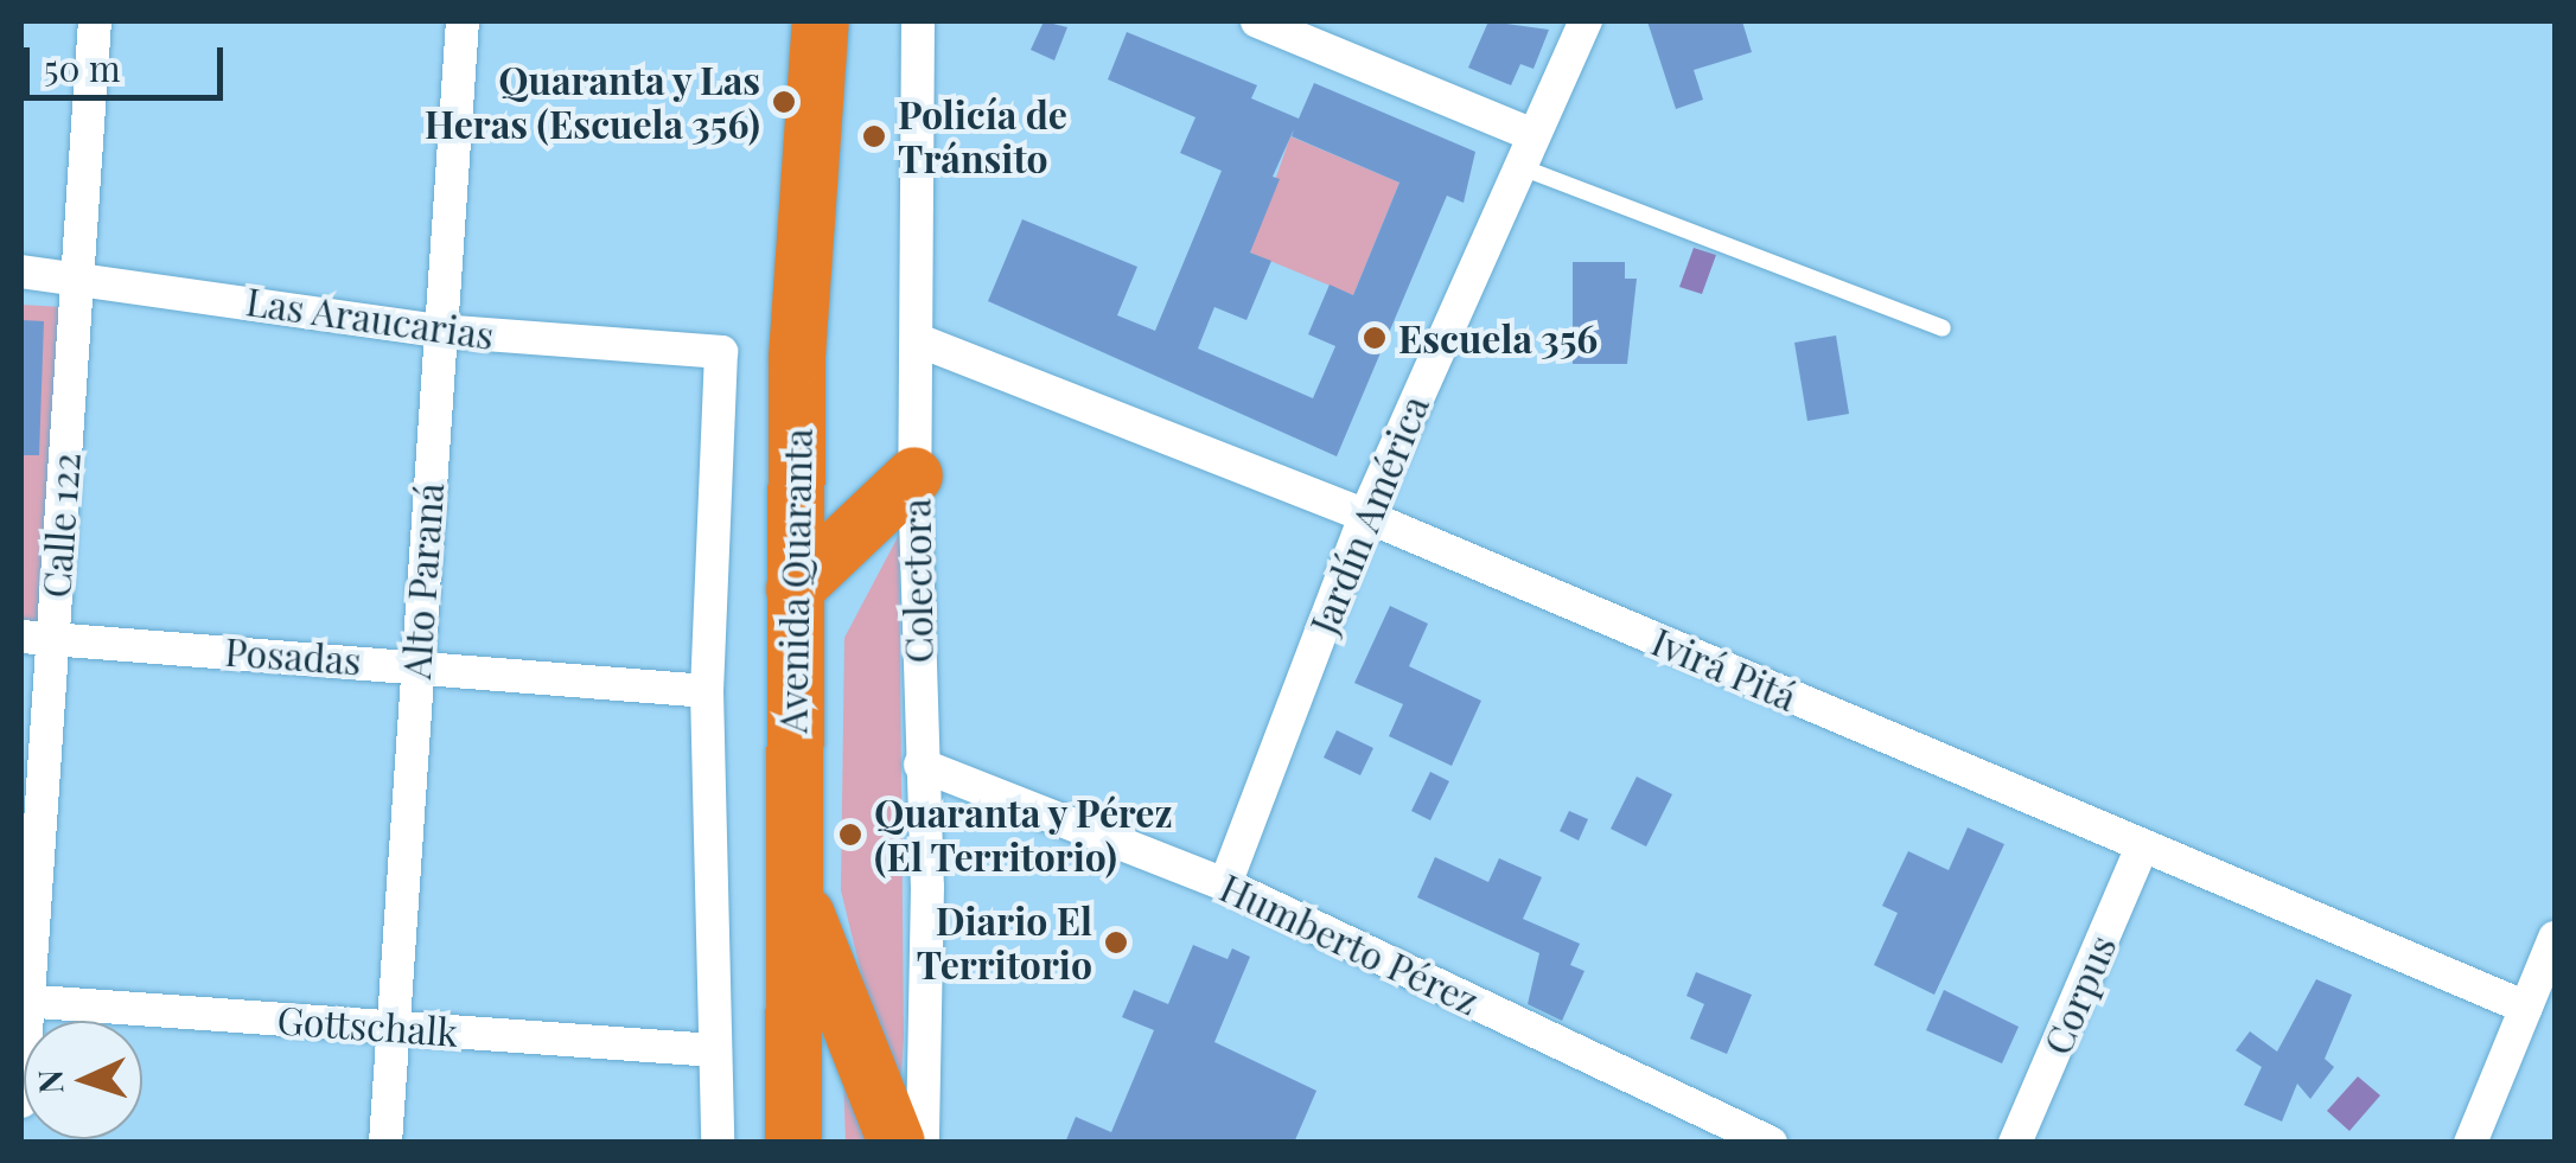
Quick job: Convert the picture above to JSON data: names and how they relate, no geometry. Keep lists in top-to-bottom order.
{
  "streets": {
    "highway": ["Avenida Quaranta"],
    "street": [
      "Las Araucarias",
      "Jardín América",
      "Calle 122",
      "Alto Paraná",
      "Colectora",
      "Posadas",
      "Ivirá Pitá",
      "Humberto Pérez",
      "Corpus",
      "Gottschalk"
    ]
  },
  "crossings": [
    ["Las Araucarias", "Calle 122"],
    ["Las Araucarias", "Alto Paraná"],
    ["Las Araucarias", "Posadas"],
    ["Jardín América", "Ivirá Pitá"],
    ["Jardín América", "Humberto Pérez"],
    ["Calle 122", "Posadas"],
    ["Calle 122", "Gottschalk"],
    ["Alto Paraná", "Posadas"],
    ["Alto Paraná", "Gottschalk"],
    ["Colectora", "Ivirá Pitá"],
    ["Colectora", "Humberto Pérez"],
    ["Ivirá Pitá", "Corpus"]
  ],
  "places": [
    "Quaranta y Las Heras (Escuela 356)",
    "Policía de Tránsito",
    "Escuela 356",
    "Quaranta y Pérez (El Territorio)",
    "Diario El Territorio"
  ],
  "scale_bar": "50 m",
  "north": "left"
}
